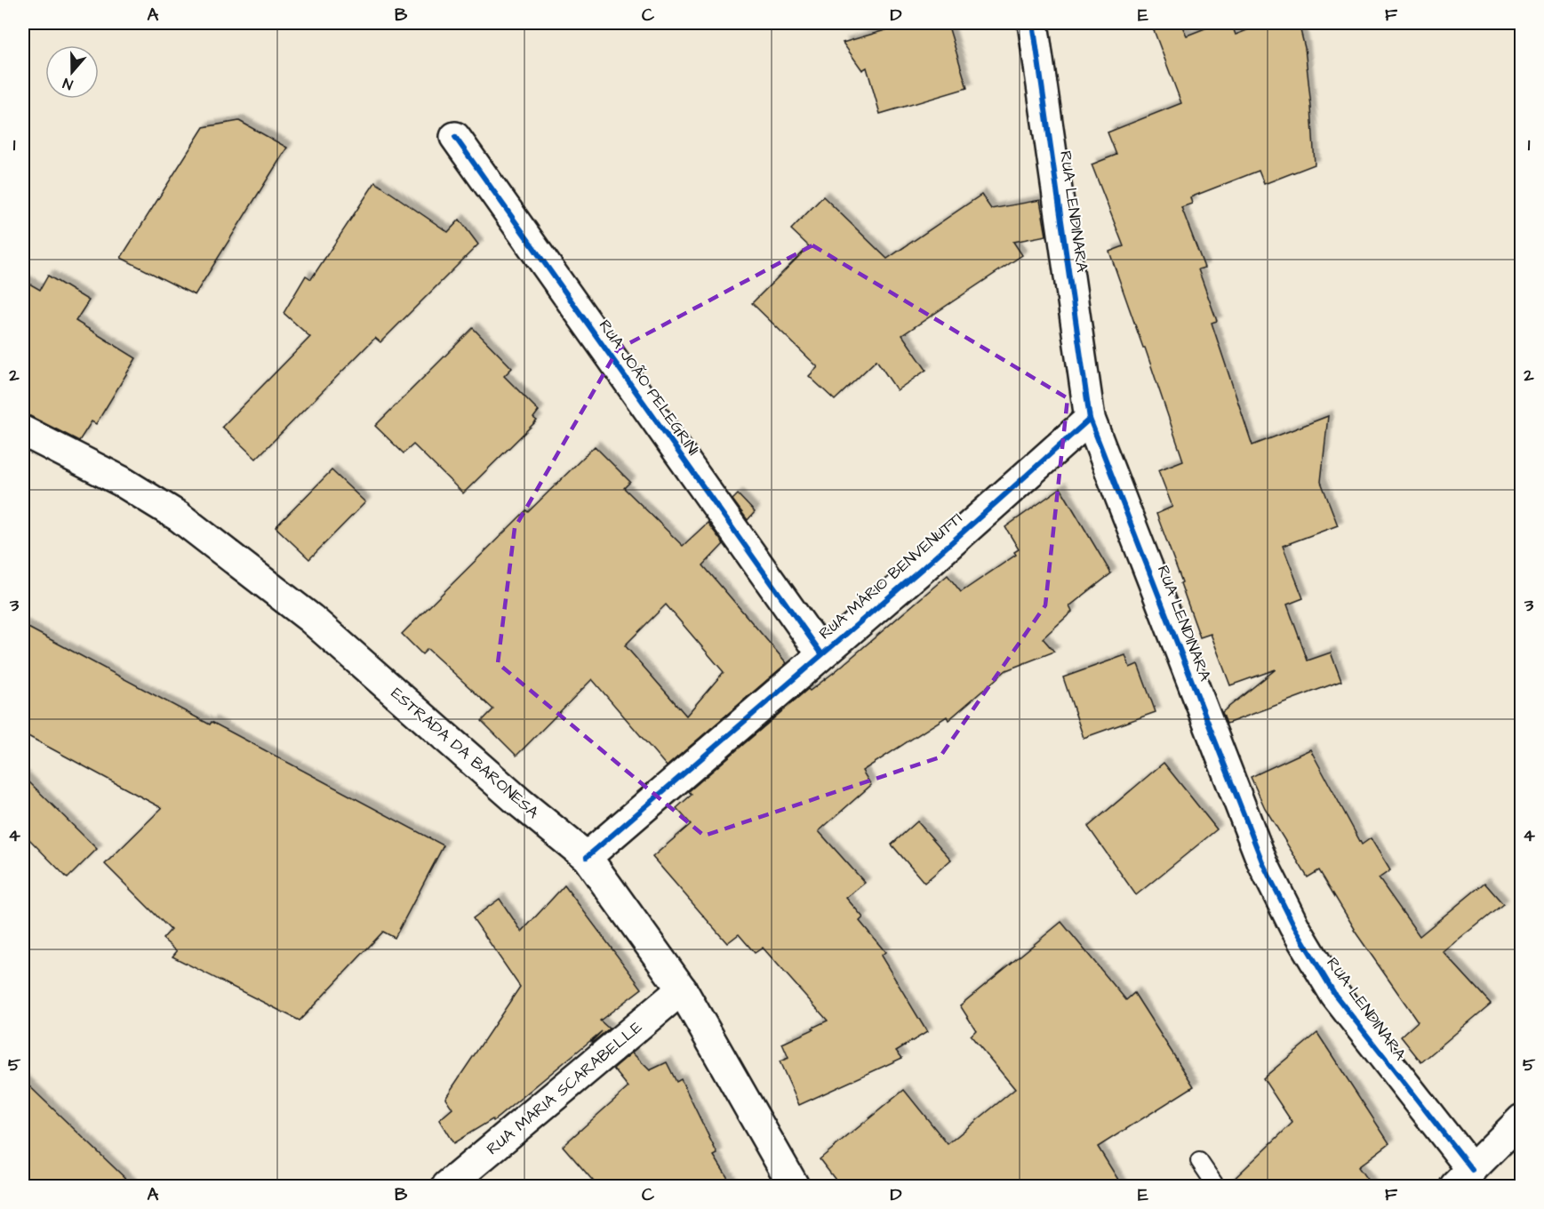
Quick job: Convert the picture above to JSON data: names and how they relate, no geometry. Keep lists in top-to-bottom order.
{
  "streets": {
    "street": [
      "RUA LENDINARA",
      "RUA JOÃO PELEGRINI",
      "RUA MÁRIO BENVENUTTI",
      "ESTRADA DA BARONESA",
      "RUA MARIA SCARABELLE"
    ]
  },
  "crossings": [
    ["RUA LENDINARA", "RUA MÁRIO BENVENUTTI"],
    ["RUA JOÃO PELEGRINI", "RUA MÁRIO BENVENUTTI"],
    ["RUA MÁRIO BENVENUTTI", "ESTRADA DA BARONESA"],
    ["ESTRADA DA BARONESA", "RUA MARIA SCARABELLE"]
  ],
  "north": "bottom",
  "grid": {
    "columns": [
      "A",
      "B",
      "C",
      "D",
      "E",
      "F"
    ],
    "rows": [
      "1",
      "2",
      "3",
      "4",
      "5"
    ]
  }
}
